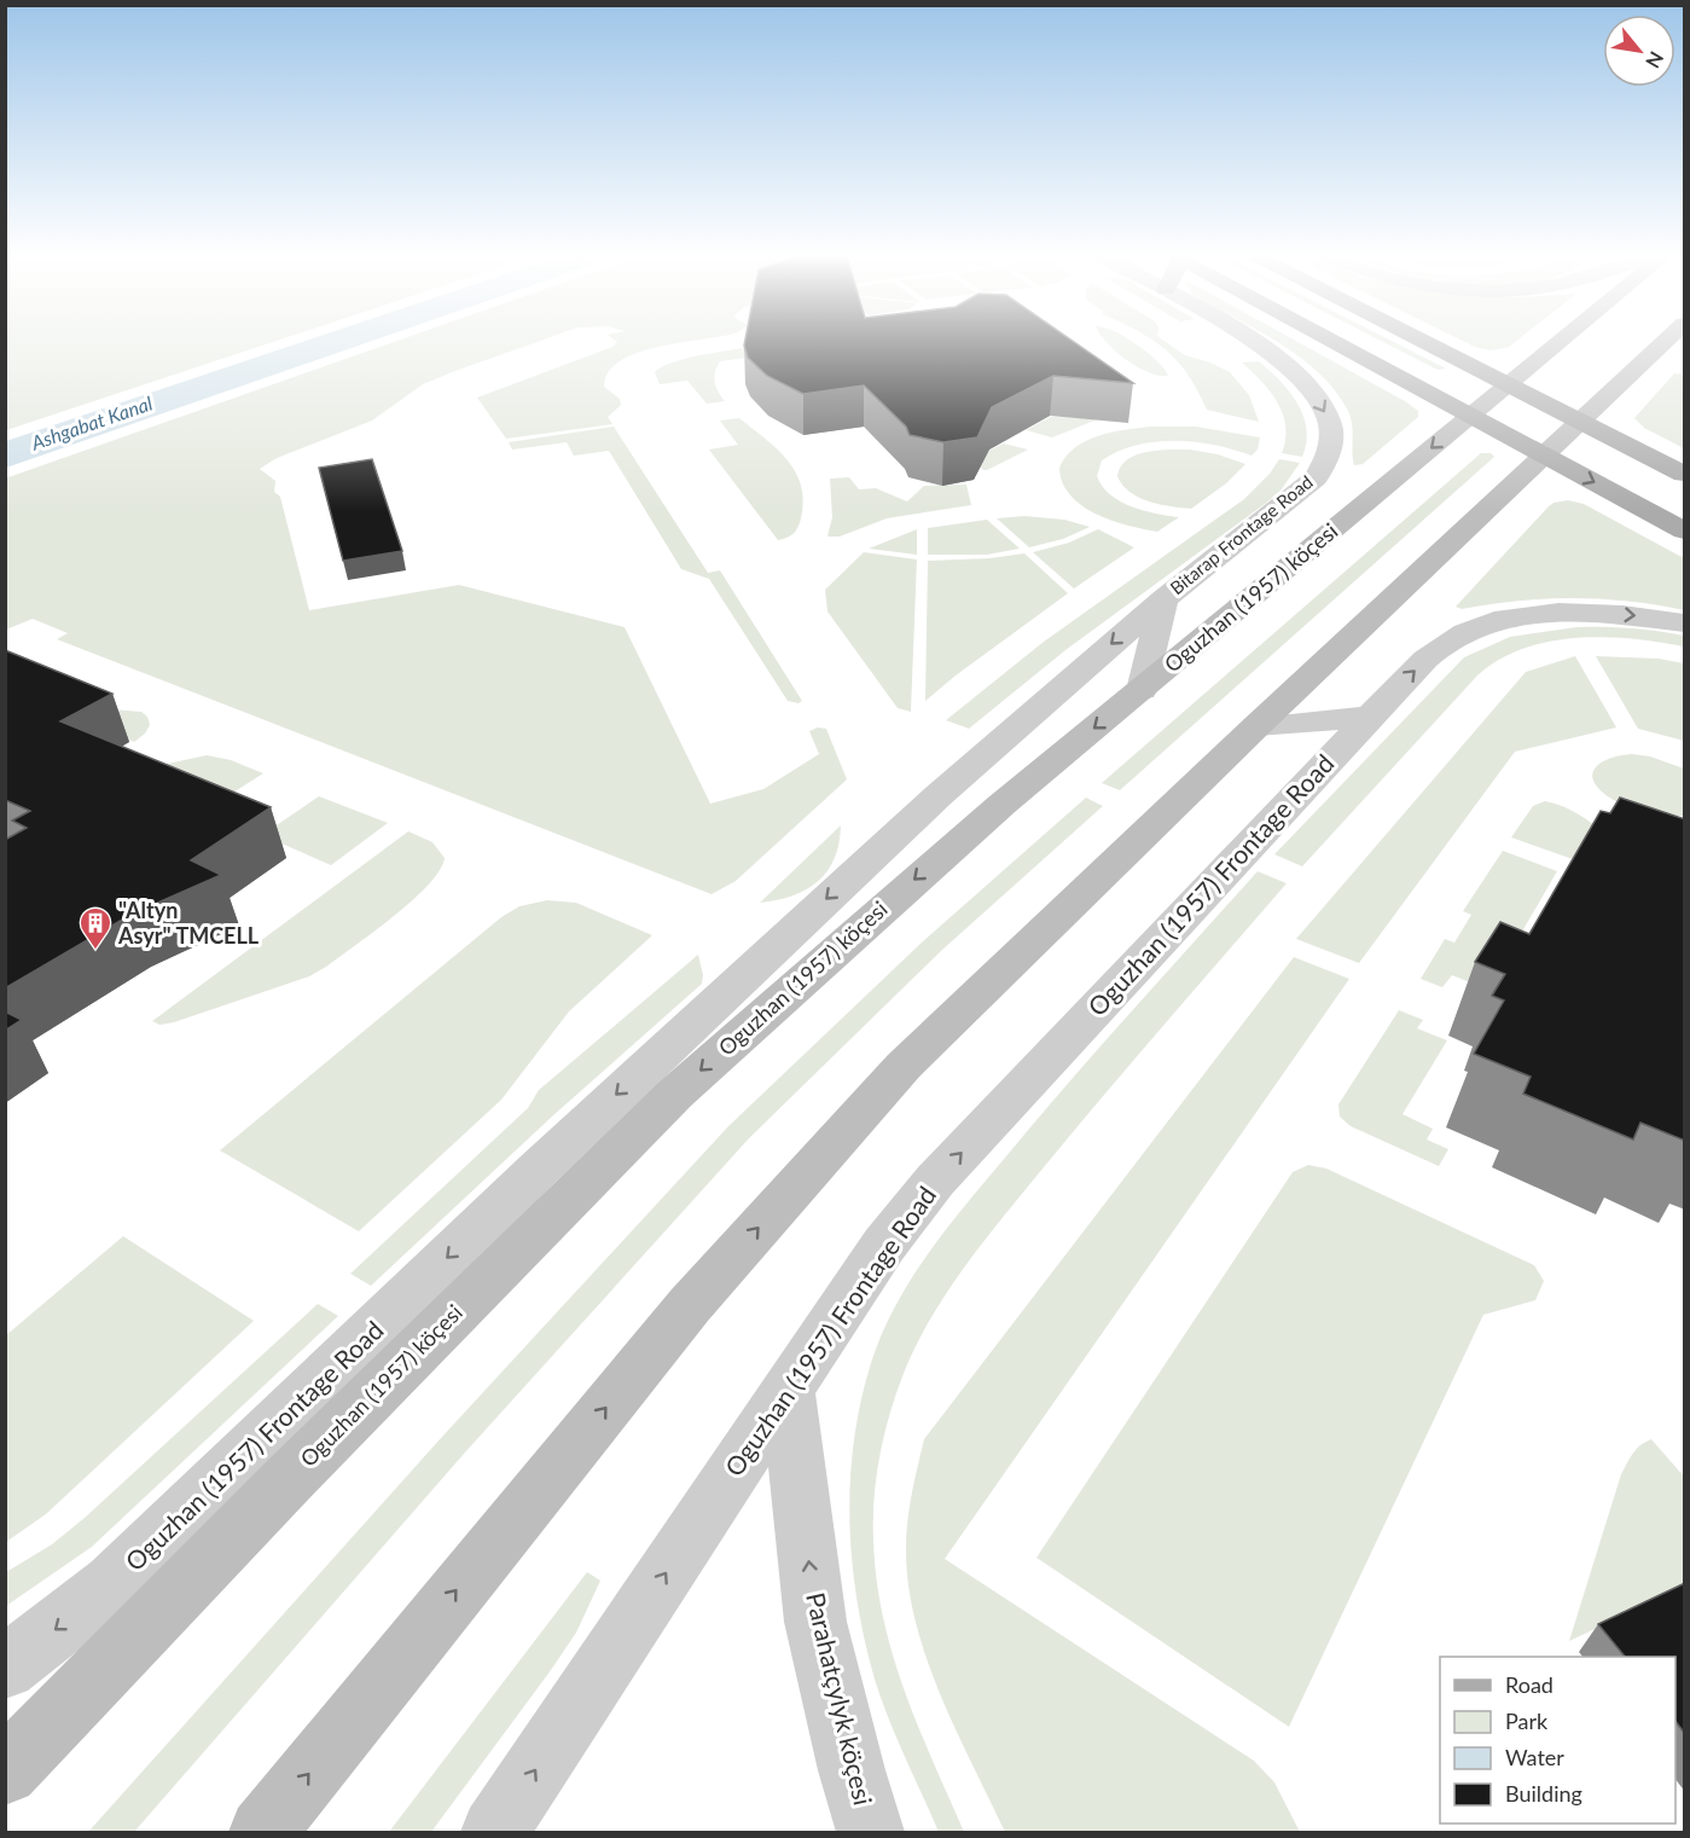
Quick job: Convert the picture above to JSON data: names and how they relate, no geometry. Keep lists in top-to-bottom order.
{
  "streets": {
    "main road": ["Oguzhan (1957) köçesi"],
    "street": ["Bitarap Frontage Road", "Oguzhan (1957) Frontage Road", "Parahatçylyk köçesi"]
  },
  "crossings": [
    ["Bitarap Frontage Road", "Oguzhan (1957) Frontage Road"],
    ["Oguzhan (1957) Frontage Road", "Parahatçylyk köçesi"]
  ],
  "one_way": ["Bitarap Frontage Road", "Parahatçylyk köçesi"],
  "water": ["Ashgabat Kanal"],
  "places": {
    "building": ["\"Altyn Asyr\" TMCELL"]
  },
  "legend": [
    "Road",
    "Park",
    "Water",
    "Building"
  ],
  "north": "bottom right"
}
